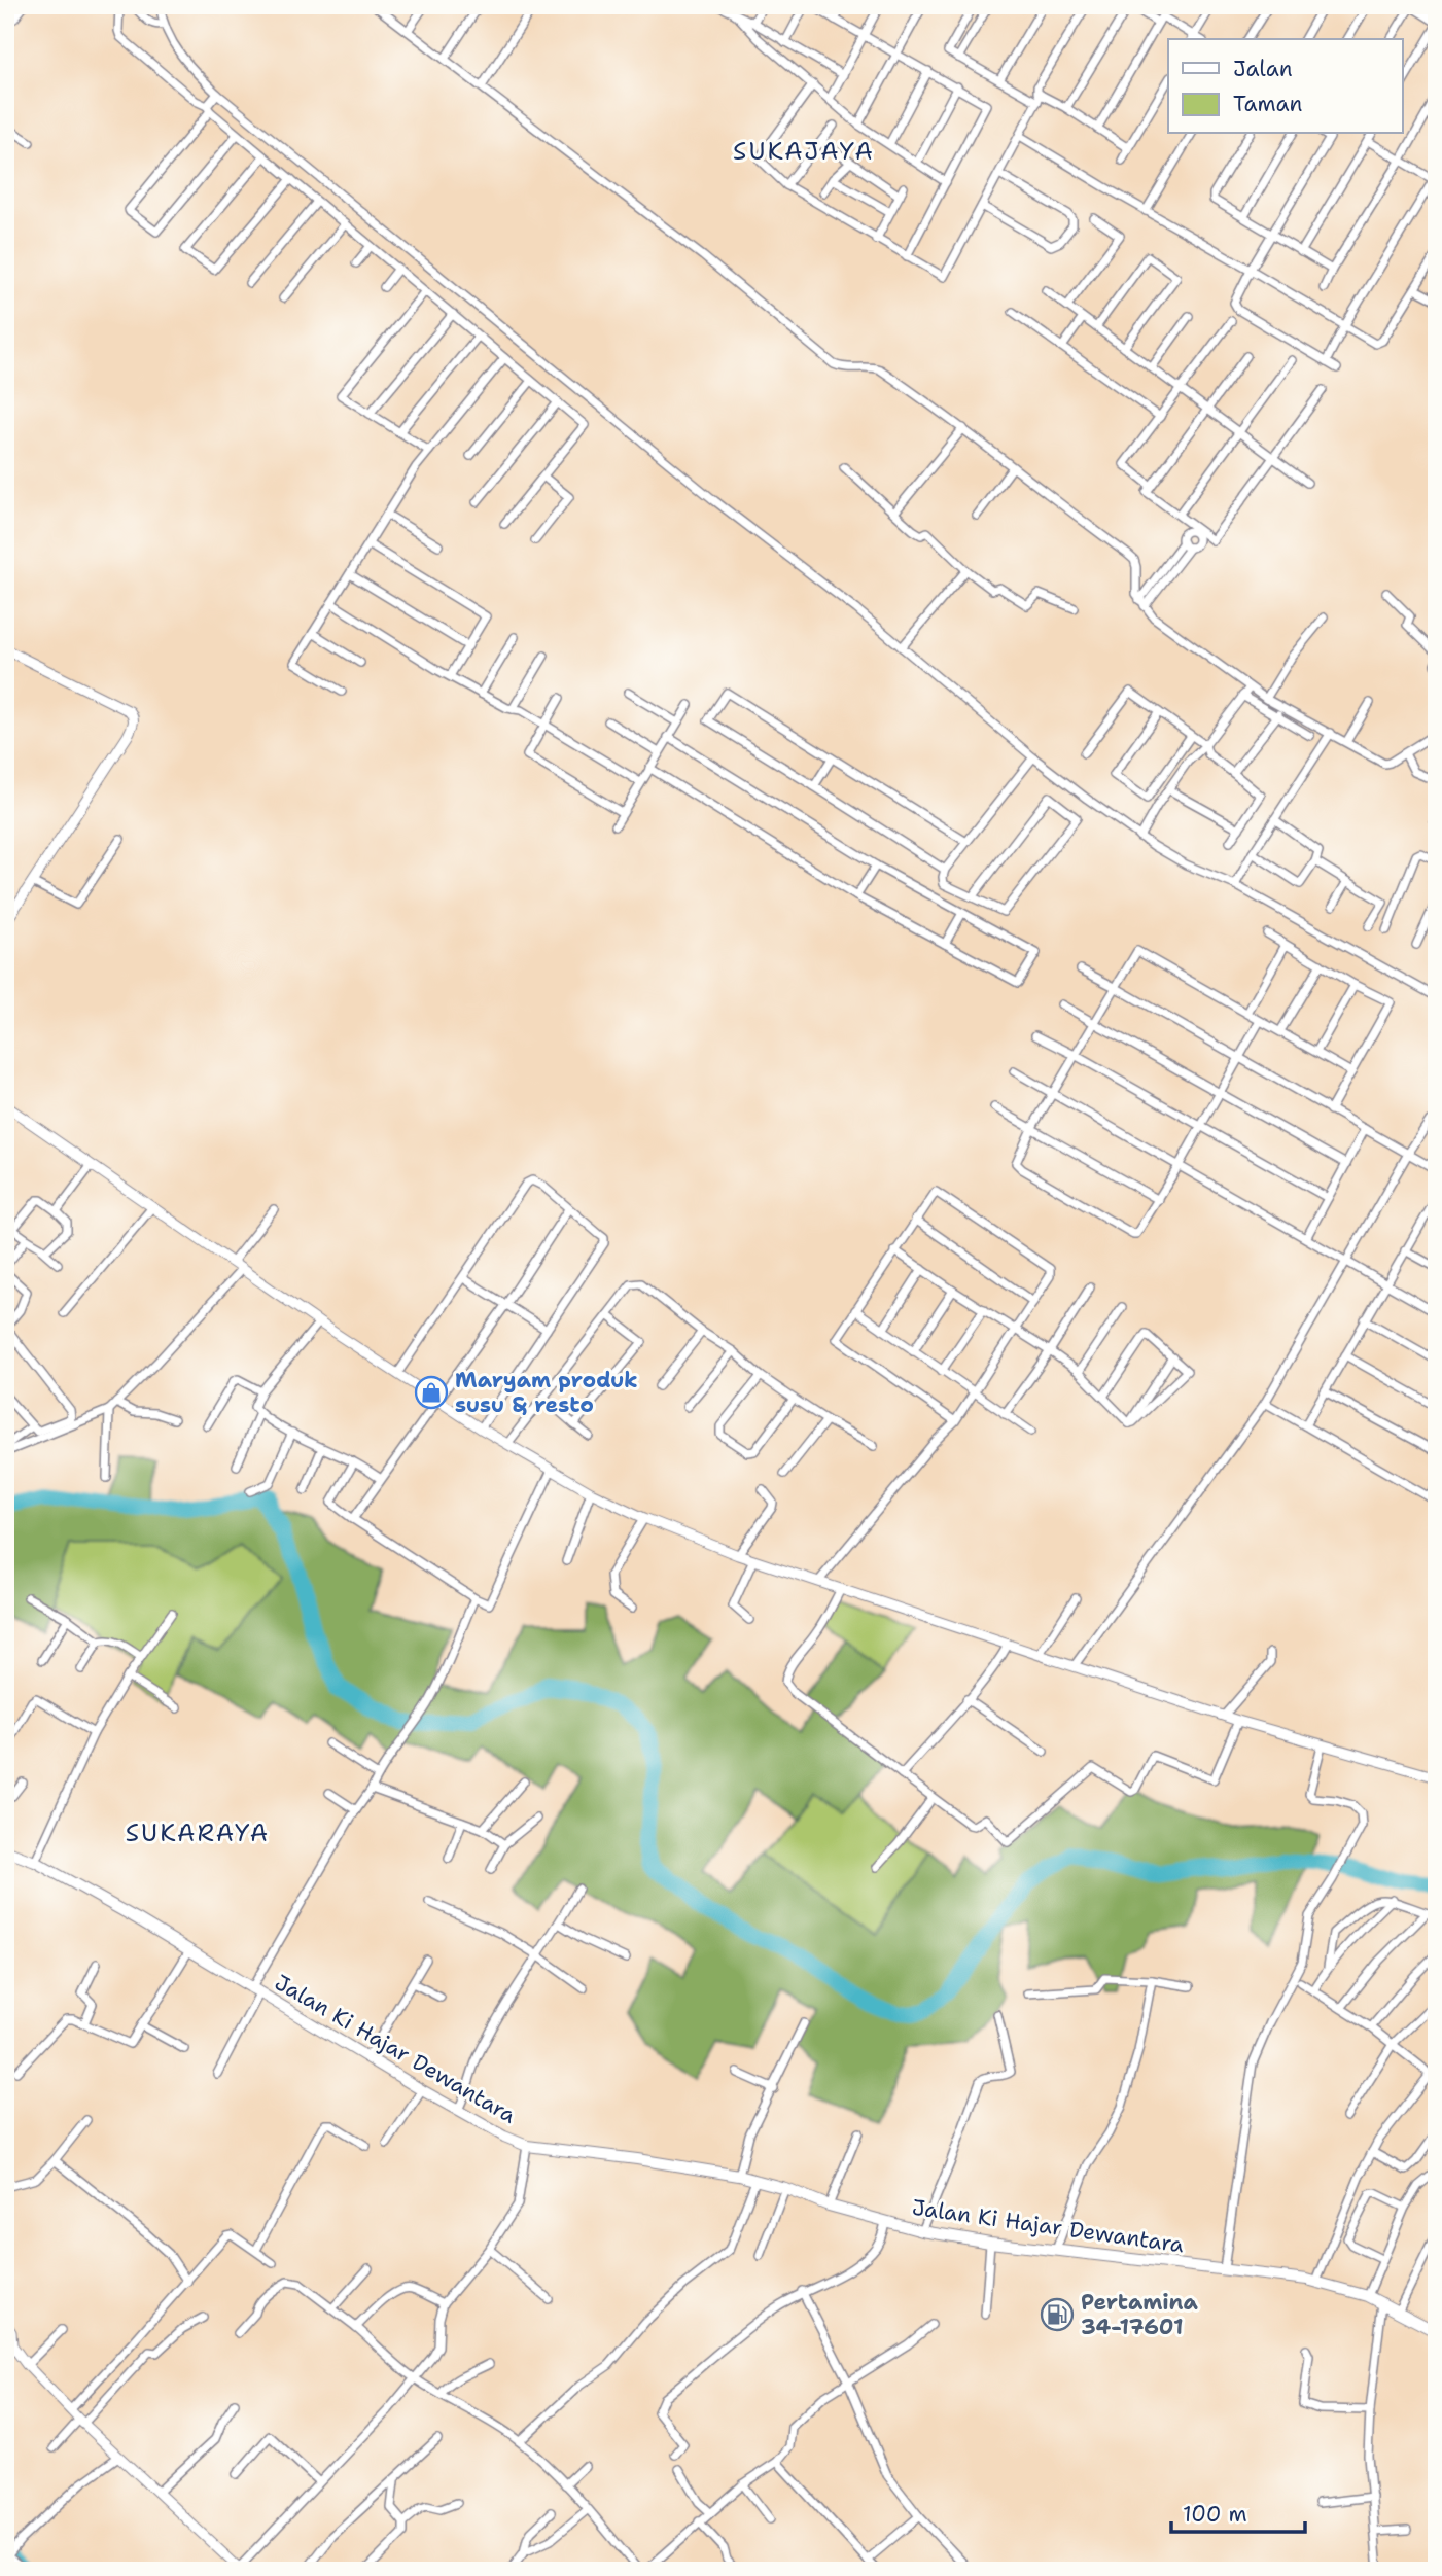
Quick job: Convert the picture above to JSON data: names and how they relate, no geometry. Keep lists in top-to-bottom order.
{
  "streets": {
    "main road": ["Jalan Ki Hajar Dewantara"]
  },
  "districts": ["SUKAJAYA", "SUKARAYA"],
  "places": {
    "shop": ["Maryam produk susu & resto"],
    "fuel station": ["Pertamina 34-17601"]
  },
  "legend": ["Jalan", "Taman"],
  "scale_bar": "100 m"
}
